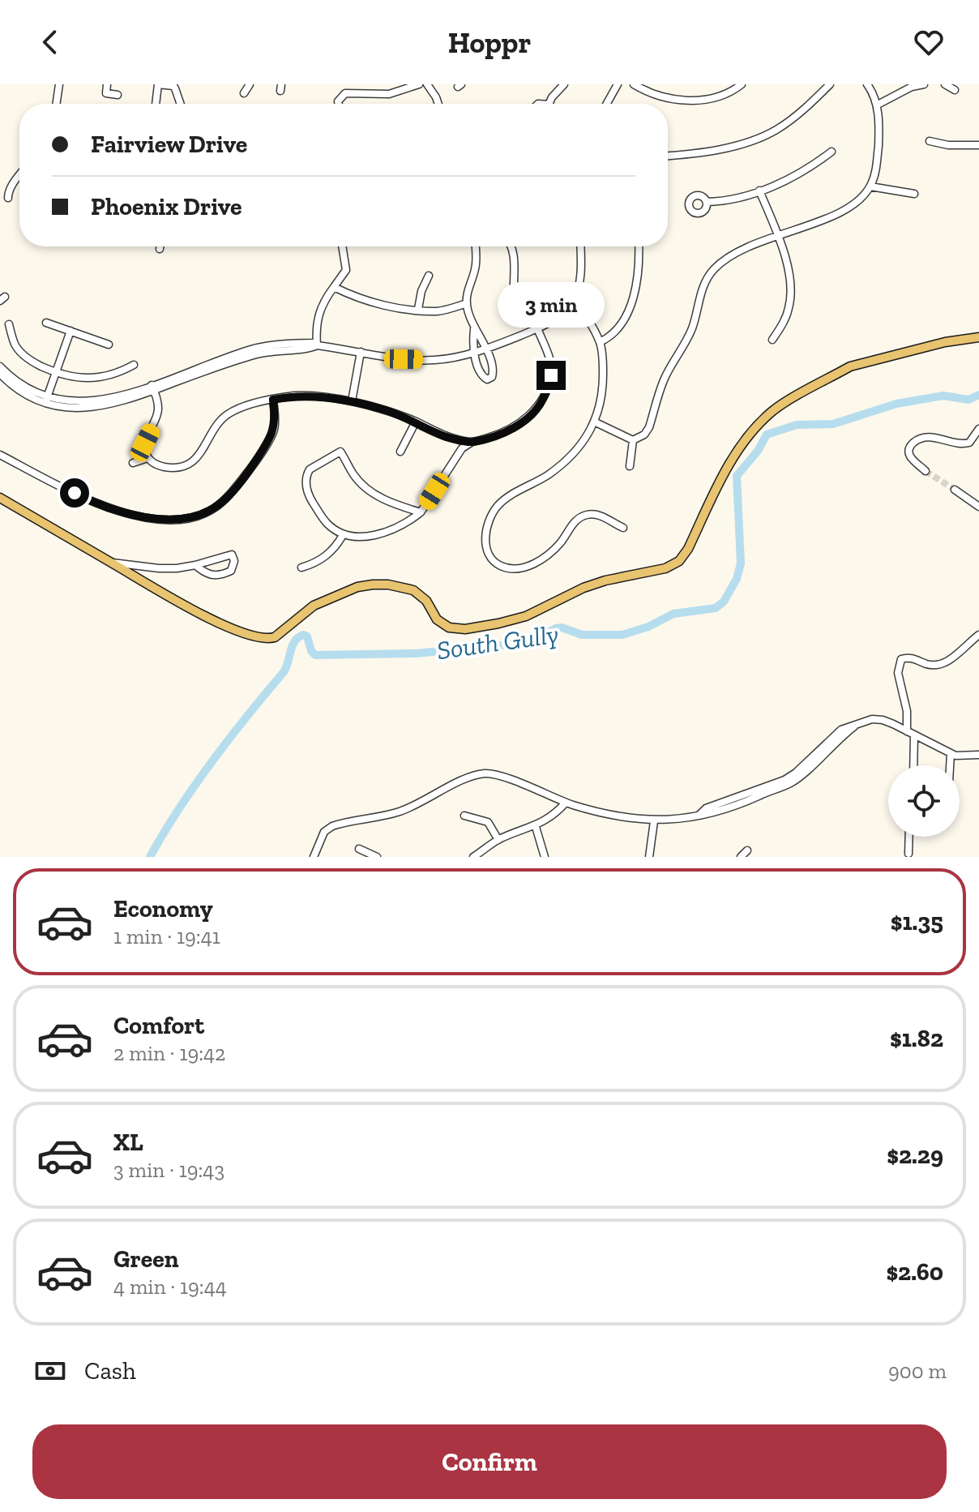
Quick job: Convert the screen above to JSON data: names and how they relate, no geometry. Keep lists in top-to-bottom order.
{
  "water": ["South Gully"],
  "page": {
    "header": "Hoppr",
    "banner": ["Fairview Drive", "Phoenix Drive"],
    "bubble": "3 min",
    "list": [
      {
        "name": "Economy",
        "note": "1 min · 19:41",
        "value": "$1.35"
      },
      {
        "name": "Comfort",
        "note": "2 min · 19:42",
        "value": "$1.82"
      },
      {
        "name": "XL",
        "note": "3 min · 19:43",
        "value": "$2.29"
      },
      {
        "name": "Green",
        "note": "4 min · 19:44",
        "value": "$2.60"
      }
    ],
    "pay": ["Cash", "900 m"],
    "buttons": "Confirm"
  }
}
